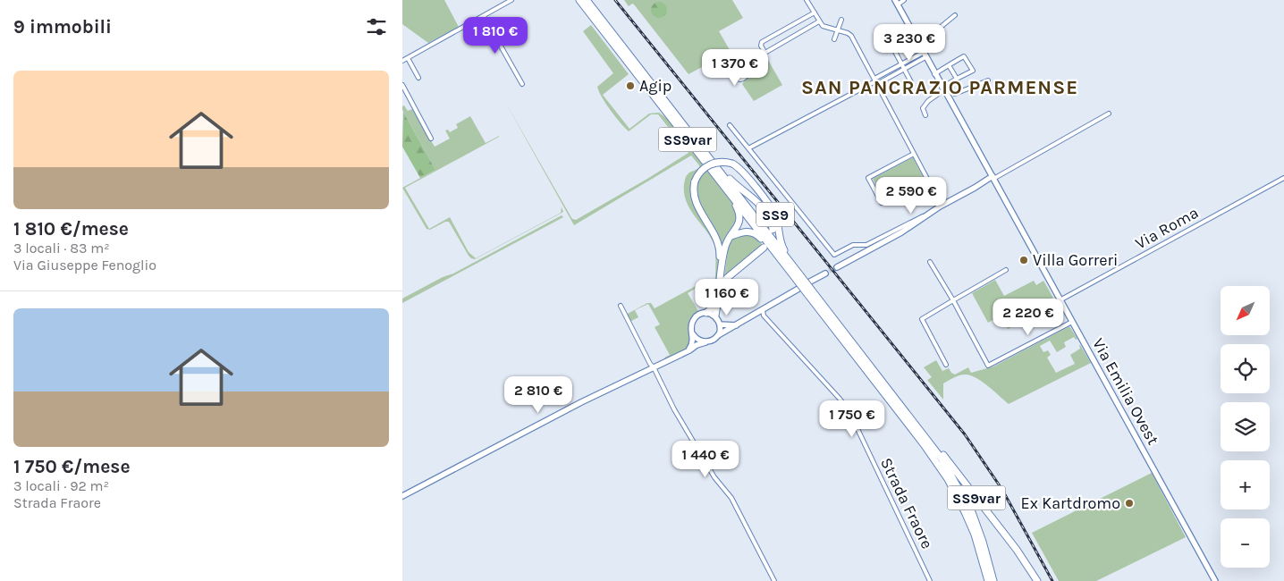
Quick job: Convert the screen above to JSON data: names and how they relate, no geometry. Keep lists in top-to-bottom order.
{
  "streets": {
    "highway": ["SS9var", "SS9"],
    "street": ["Via Roma", "Via Emilia Ovest", "Strada Fraore"]
  },
  "crossings": [
    ["SS9var", "SS9"],
    ["Via Roma", "Via Emilia Ovest"]
  ],
  "districts": ["SAN PANCRAZIO PARMENSE"],
  "places": ["Agip", "Villa Gorreri", "Ex Kartdromo"],
  "north": "bottom left",
  "page": {
    "heading": "9 immobili",
    "price": [
      "1 810 €",
      "3 230 €",
      "1 370 €",
      "2 590 €",
      "1 160 €",
      "2 220 €",
      "2 810 €",
      "1 750 €",
      "1 440 €"
    ],
    "list": [
      {
        "name": "1 810 €/mese",
        "note": "3 locali · 83 m² · Via Giuseppe Fenoglio"
      },
      {
        "name": "1 750 €/mese",
        "note": "3 locali · 92 m² · Strada Fraore"
      }
    ],
    "map_buttons": ["+", "−"]
  }
}
